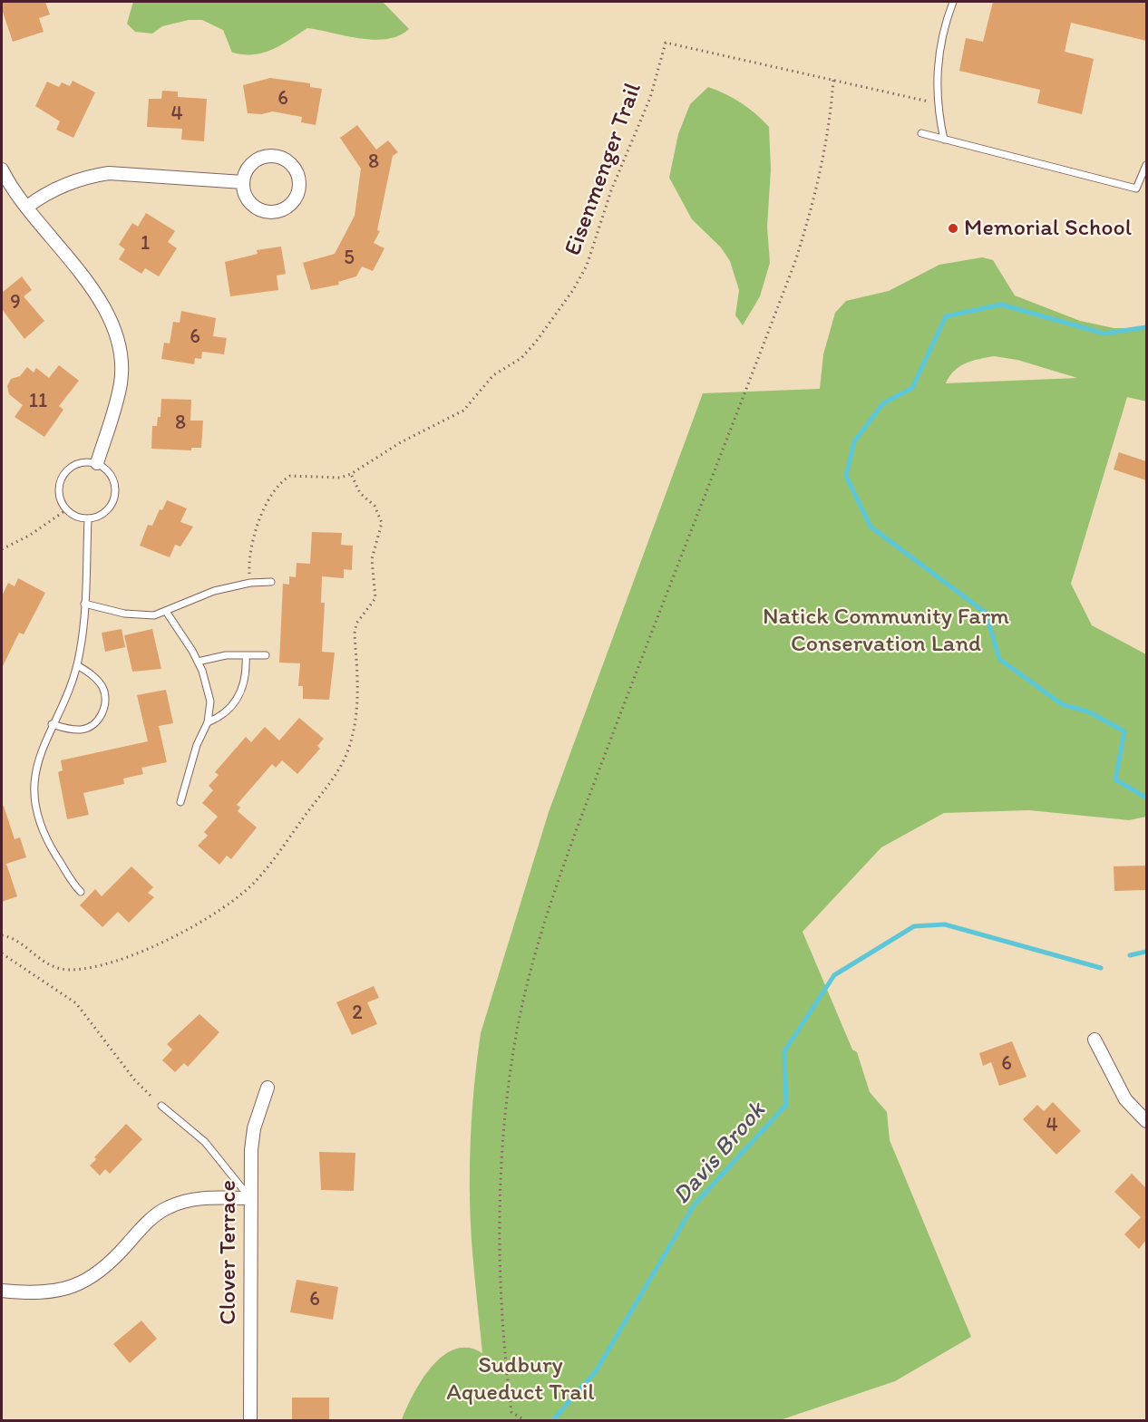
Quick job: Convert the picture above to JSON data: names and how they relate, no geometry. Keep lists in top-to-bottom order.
{
  "streets": {
    "street": ["Clover Terrace"],
    "path": ["Eisenmenger Trail"]
  },
  "water": ["Davis Brook"],
  "parks": ["Natick Community Farm Conservation Land", "Sudbury Aqueduct Trail"],
  "places": ["Memorial School"],
  "house_numbers": [
    "6",
    "4",
    "8",
    "1",
    "5",
    "9",
    "6",
    "11",
    "8",
    "2",
    "6",
    "4",
    "6"
  ]
}
